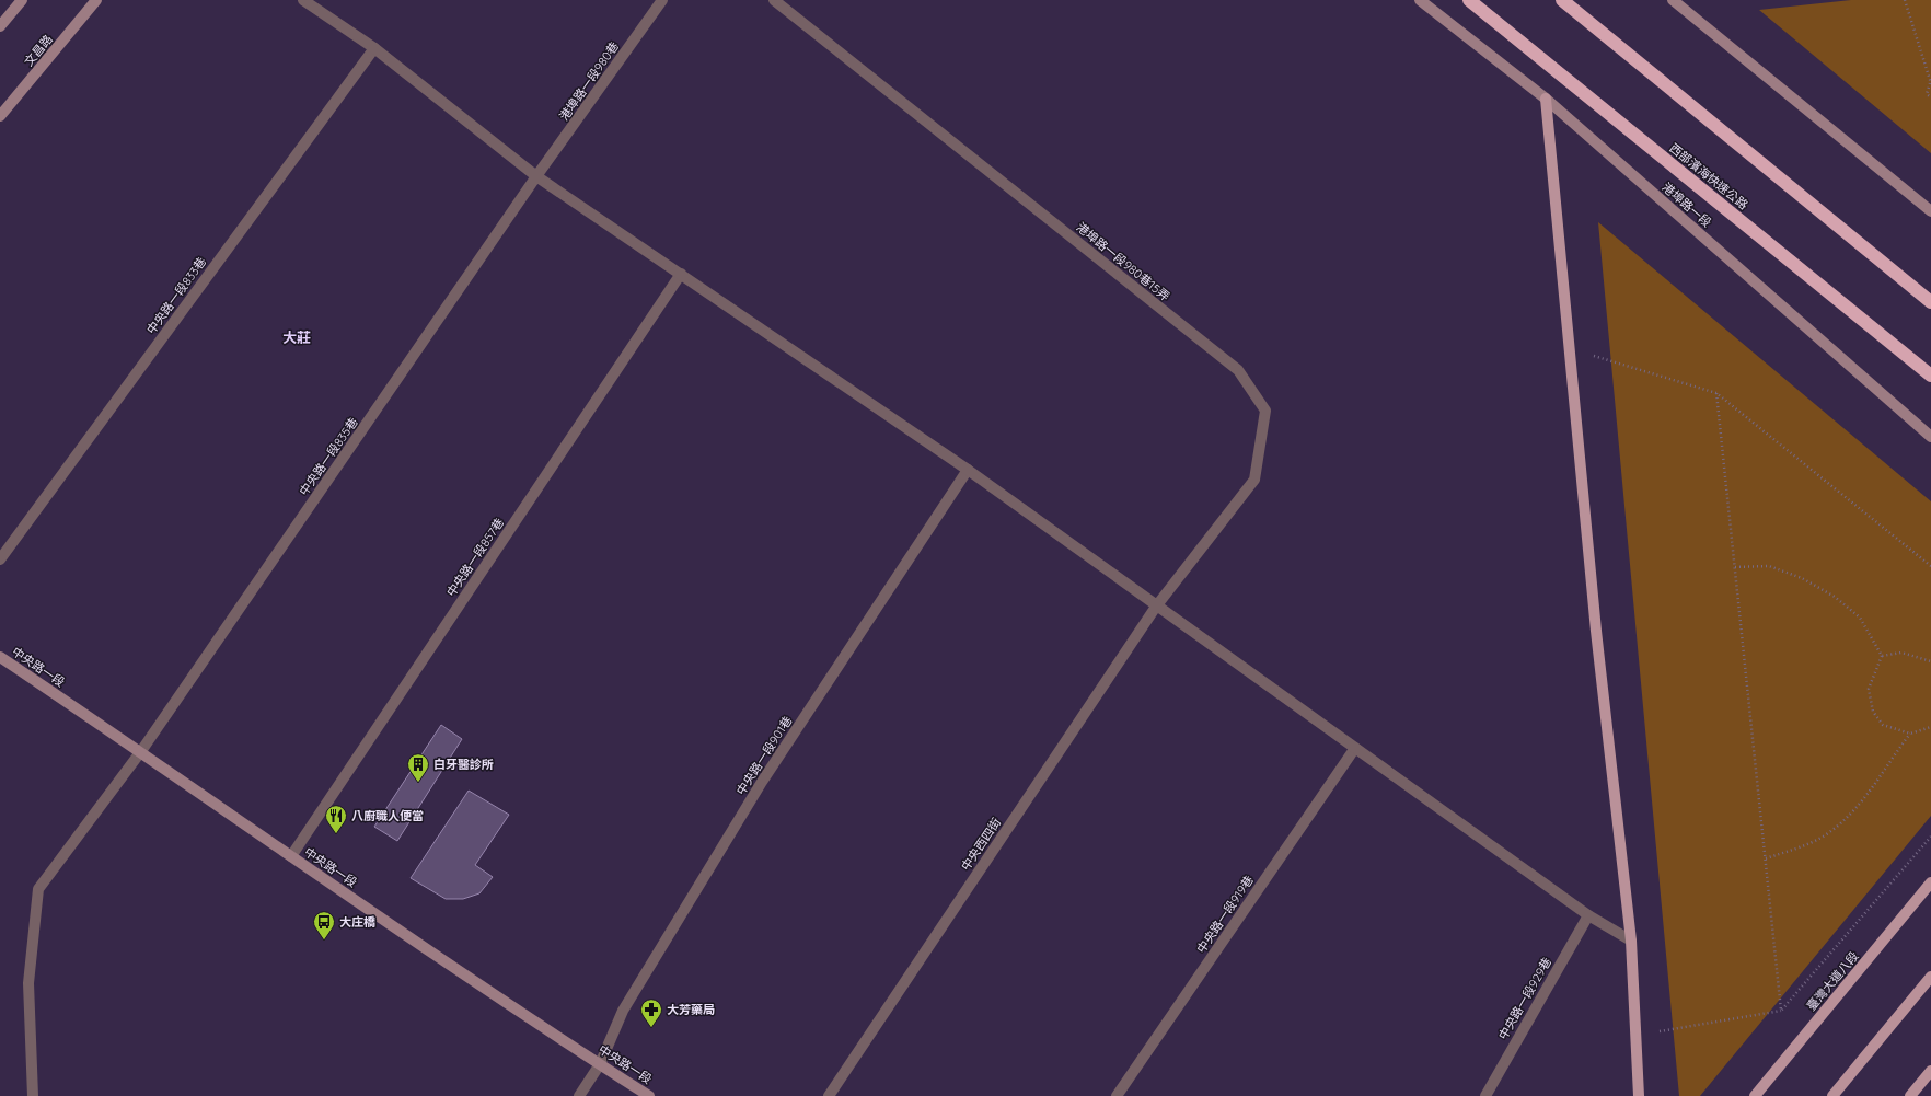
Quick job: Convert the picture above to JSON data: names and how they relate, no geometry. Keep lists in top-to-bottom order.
{
  "streets": {
    "highway": ["西部濱海快速公路"],
    "main road": ["臺灣大道八段"],
    "street": [
      "文昌路",
      "港埠路一段980巷",
      "港埠路一段",
      "港埠路一段980巷15弄",
      "中央路一段833巷",
      "中央路一段835巷",
      "中央路一段857巷",
      "中央路一段",
      "中央路一段901巷",
      "中央西四街",
      "中央路一段919巷",
      "中央路一段929巷"
    ]
  },
  "crossings": [
    ["港埠路一段980巷", "中央路一段835巷"],
    ["港埠路一段980巷15弄", "中央西四街"],
    ["中央路一段835巷", "中央路一段"],
    ["中央路一段857巷", "中央路一段"],
    ["中央路一段", "中央路一段901巷"]
  ],
  "districts": ["大莊"],
  "places": {
    "building": ["白牙醫診所"],
    "restaurant": ["八廚職人便當"],
    "bus stop": ["大庄橋"],
    "pharmacy": ["大芳藥局"]
  }
}
